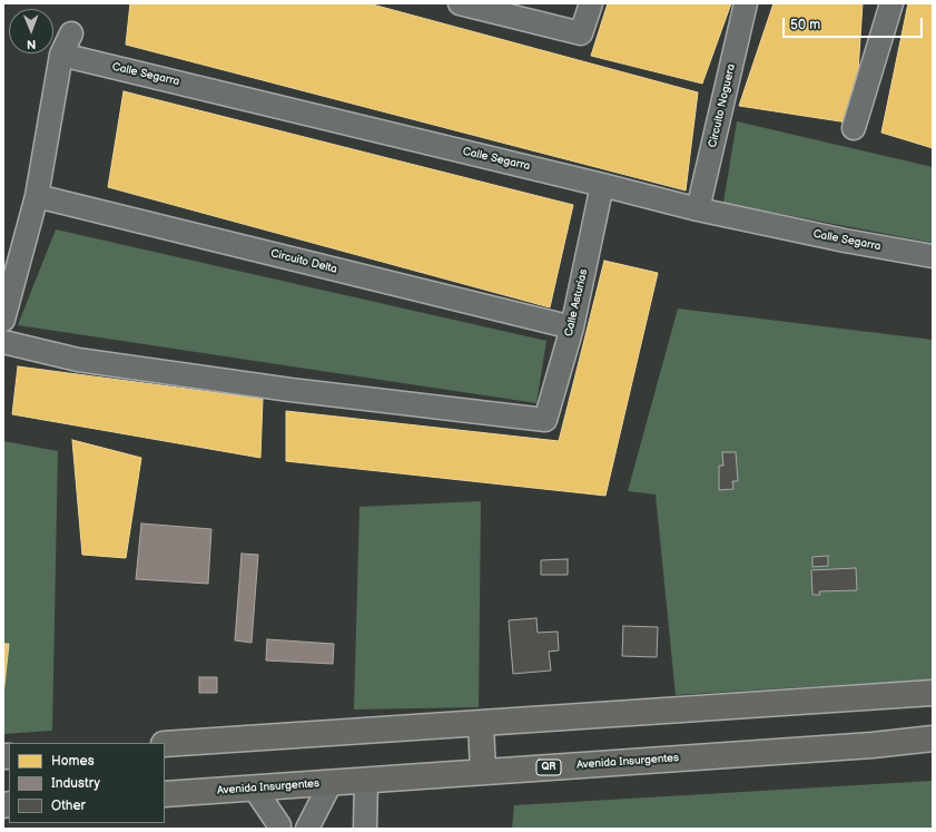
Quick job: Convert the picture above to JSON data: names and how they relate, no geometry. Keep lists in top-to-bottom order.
{
  "streets": {
    "main road": ["Avenida Insurgentes", "QR"],
    "street": [
      "Calle Segarra",
      "Circuito Noguera",
      "Circuito Delta",
      "Calle Asturias"
    ]
  },
  "crossings": [
    ["Calle Segarra", "Circuito Noguera"],
    ["Calle Segarra", "Calle Asturias"],
    ["Circuito Delta", "Calle Asturias"]
  ],
  "legend": ["Homes", "Industry", "Other"],
  "scale_bar": "50 m",
  "north": "bottom"
}
